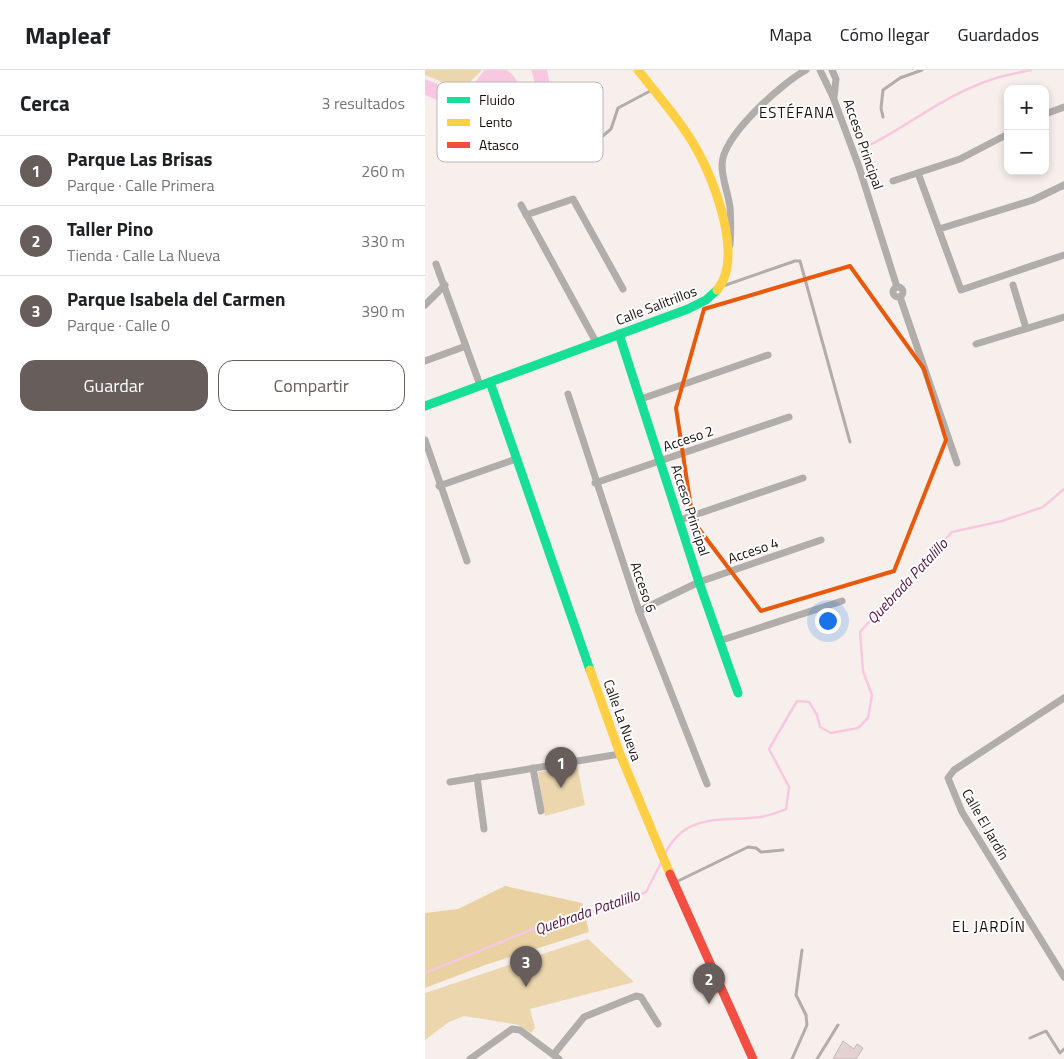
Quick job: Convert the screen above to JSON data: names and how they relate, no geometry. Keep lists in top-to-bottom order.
{
  "streets": {
    "street": [
      "Acceso Principal",
      "Calle Salitrillos",
      "Acceso 2",
      "Acceso 4",
      "Acceso 6",
      "Calle La Nueva",
      "Calle El Jardín"
    ]
  },
  "crossings": [
    ["Acceso Principal", "Calle Salitrillos"],
    ["Acceso Principal", "Acceso 2"],
    ["Acceso Principal", "Acceso 4"],
    ["Calle Salitrillos", "Calle La Nueva"],
    ["Acceso 2", "Acceso 6"],
    ["Acceso 4", "Acceso 6"]
  ],
  "districts": ["ESTÉFANA", "EL JARDÍN"],
  "water": ["Quebrada Patalillo"],
  "legend": ["Fluido", "Lento", "Atasco"],
  "page": {
    "header": "Mapleaf",
    "nav": ["Mapa", "Cómo llegar", "Guardados"],
    "heading": ["Cerca", "3 resultados"],
    "map_buttons": ["+", "−"],
    "list": [
      {
        "mark": "1",
        "name": "Parque Las Brisas",
        "note": "Parque · Calle Primera",
        "value": "260 m"
      },
      {
        "mark": "2",
        "name": "Taller Pino",
        "note": "Tienda · Calle La Nueva",
        "value": "330 m"
      },
      {
        "mark": "3",
        "name": "Parque Isabela del Carmen",
        "note": "Parque · Calle 0",
        "value": "390 m"
      }
    ],
    "buttons": ["Guardar", "Compartir"],
    "pins": ["1", "3", "2"]
  }
}
